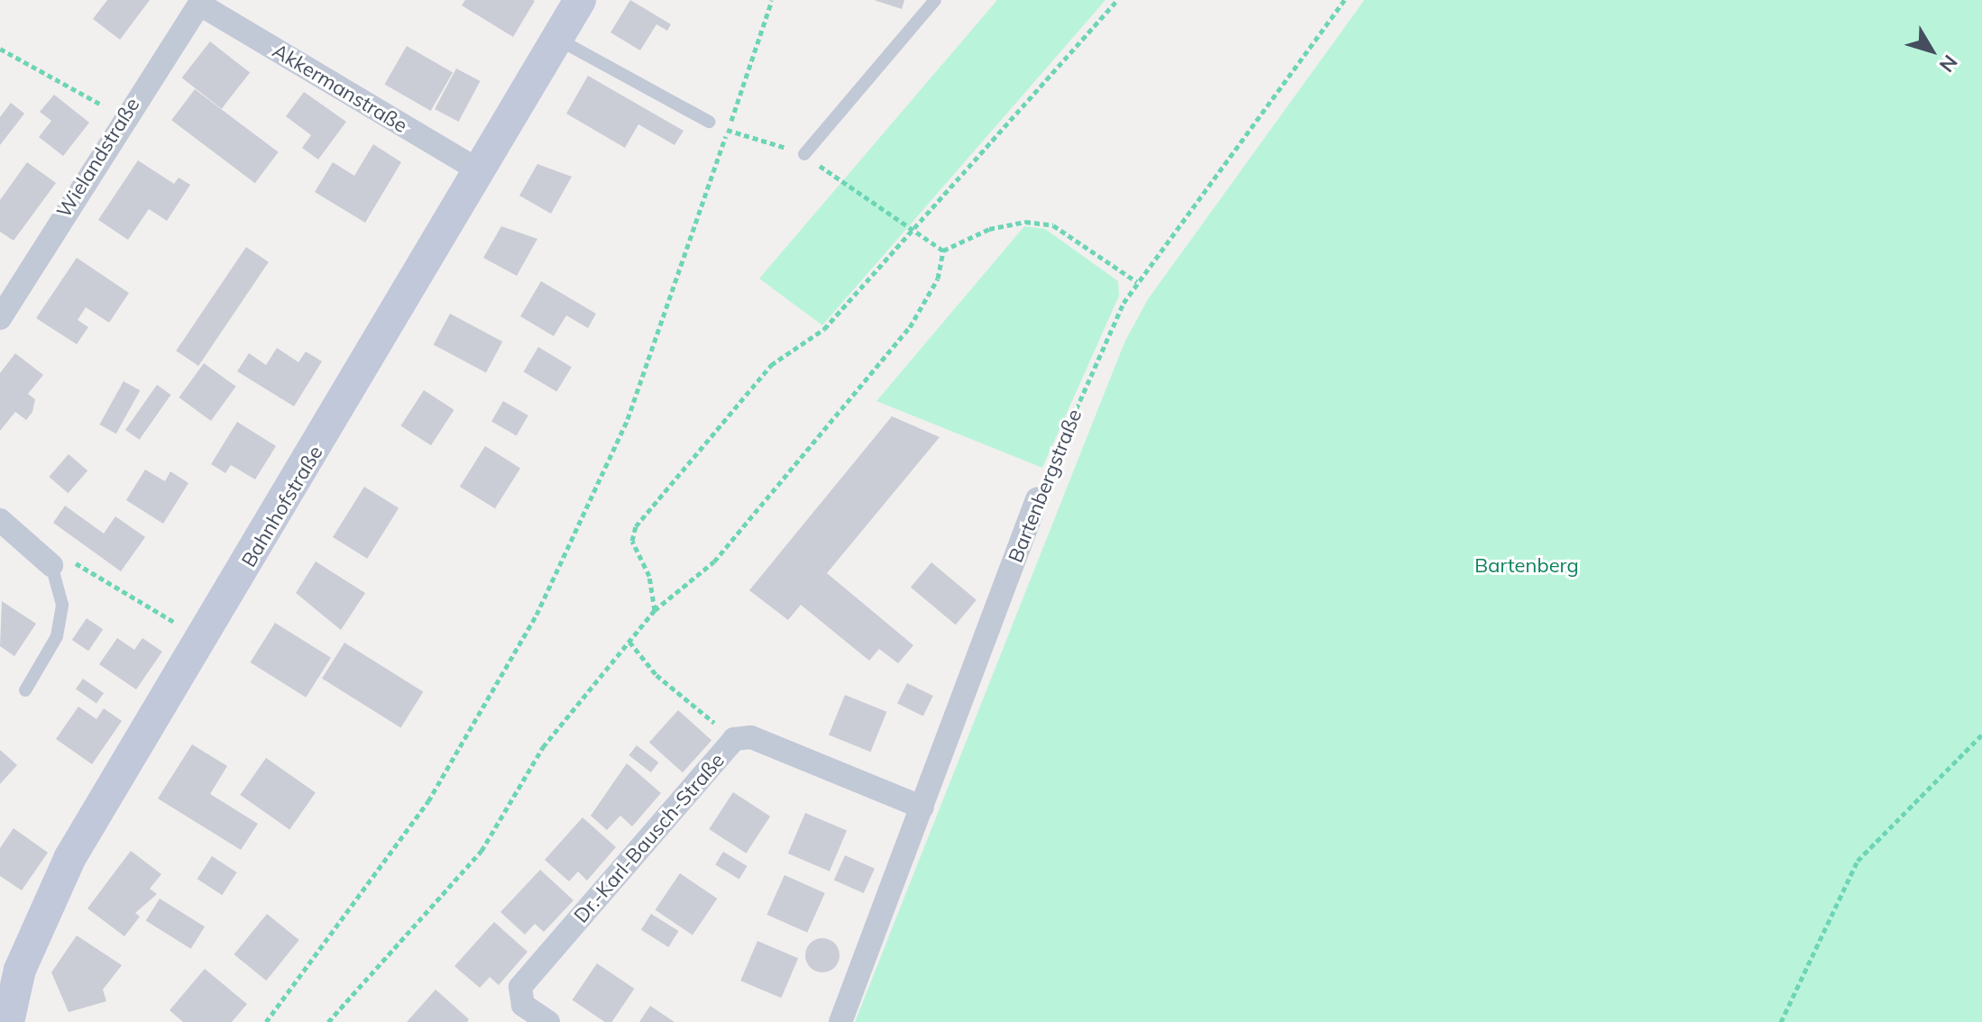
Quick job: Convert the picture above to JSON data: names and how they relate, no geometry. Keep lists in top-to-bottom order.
{
  "streets": {
    "main road": ["Bahnhofstraße"],
    "street": [
      "Akkermanstraße",
      "Wielandstraße",
      "Bartenbergstraße",
      "Dr.-Karl-Bausch-Straße"
    ]
  },
  "crossings": [
    ["Akkermanstraße", "Wielandstraße"],
    ["Akkermanstraße", "Bahnhofstraße"],
    ["Bartenbergstraße", "Dr.-Karl-Bausch-Straße"]
  ],
  "parks": ["Bartenberg"],
  "north": "bottom right"
}
